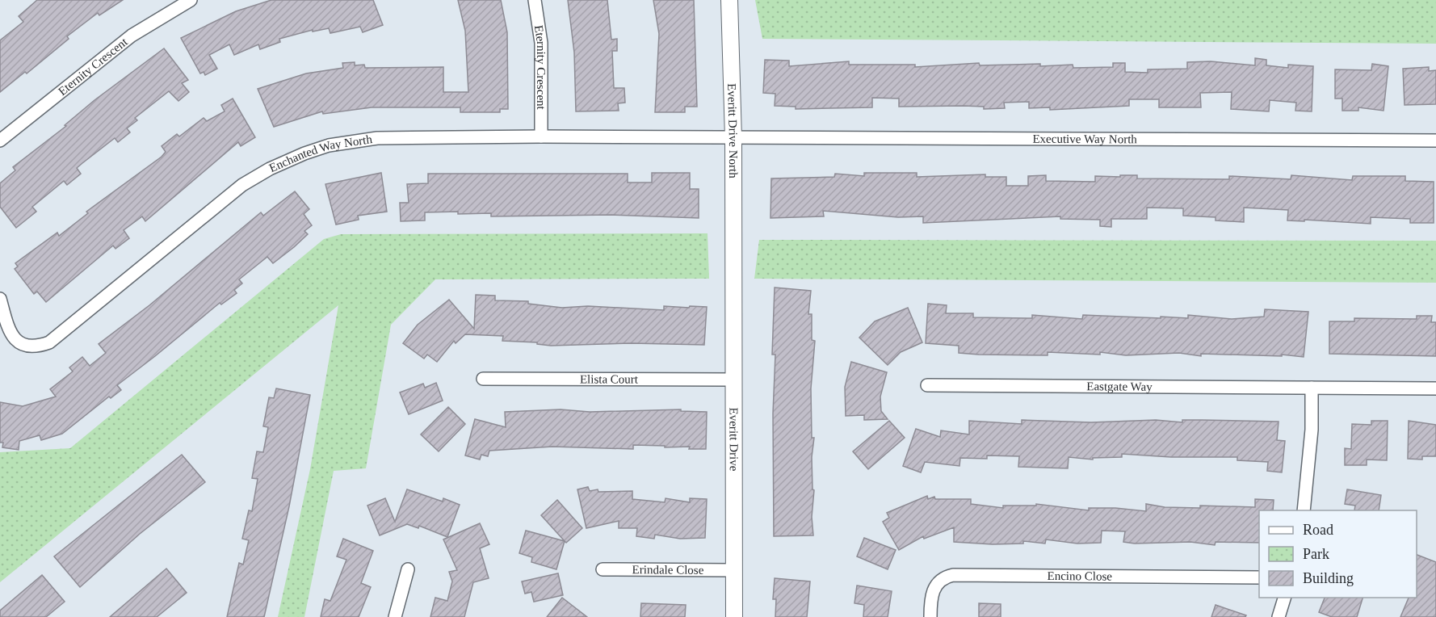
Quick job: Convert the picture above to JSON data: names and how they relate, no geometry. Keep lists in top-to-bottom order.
{
  "streets": {
    "street": [
      "Eternity Crescent",
      "Everitt Drive North",
      "Executive Way North",
      "Enchanted Way North",
      "Elista Court",
      "Eastgate Way",
      "Everitt Drive",
      "Erindale Close",
      "Encino Close"
    ]
  },
  "crossings": [
    ["Eternity Crescent", "Enchanted Way North"],
    ["Everitt Drive North", "Executive Way North"],
    ["Everitt Drive North", "Enchanted Way North"],
    ["Everitt Drive North", "Everitt Drive"],
    ["Executive Way North", "Enchanted Way North"],
    ["Elista Court", "Everitt Drive"],
    ["Everitt Drive", "Erindale Close"]
  ],
  "legend": ["Road", "Park", "Building"]
}
